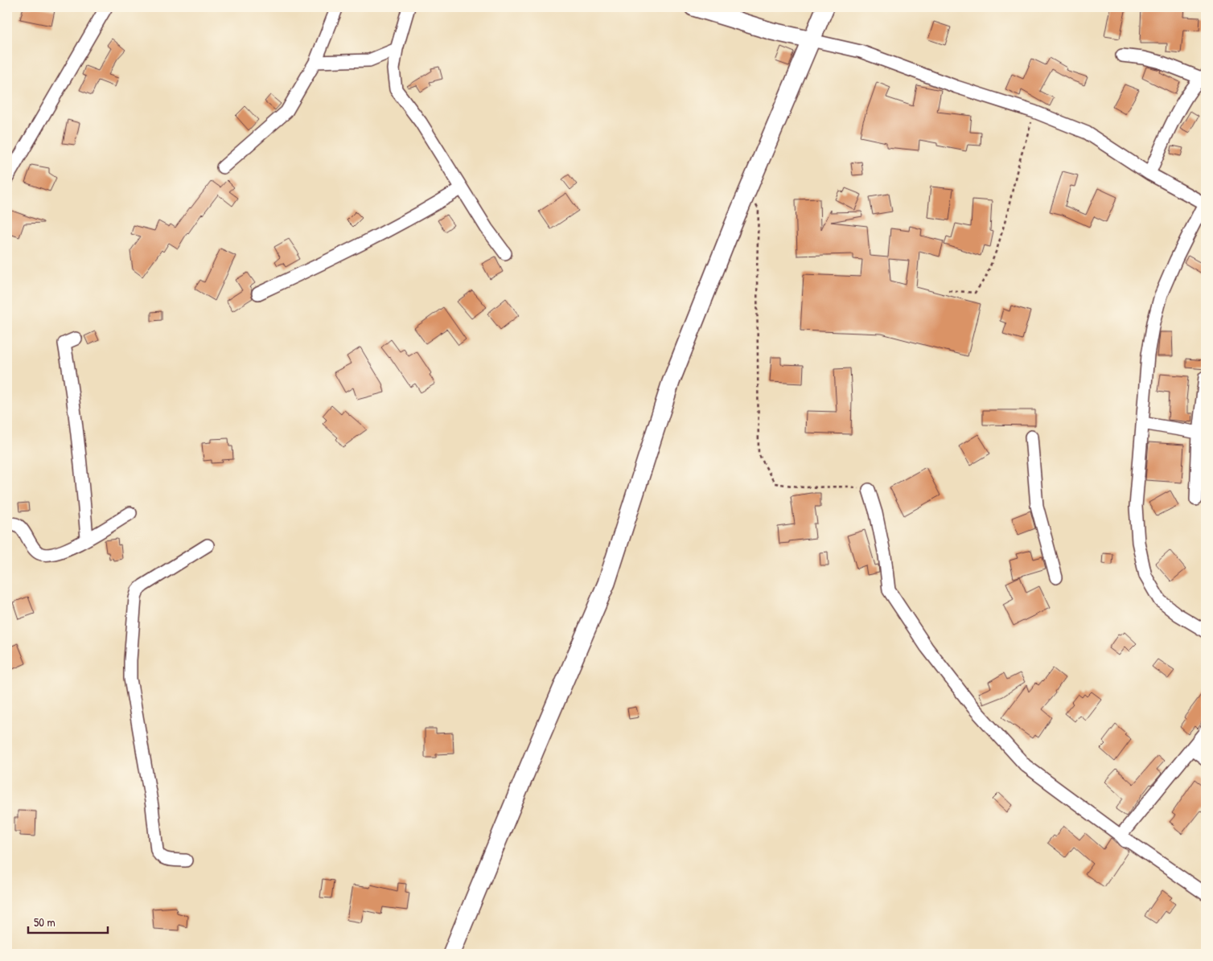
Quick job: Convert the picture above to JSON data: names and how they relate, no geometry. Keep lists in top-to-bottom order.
{
  "scale_bar": "50 m"
}
